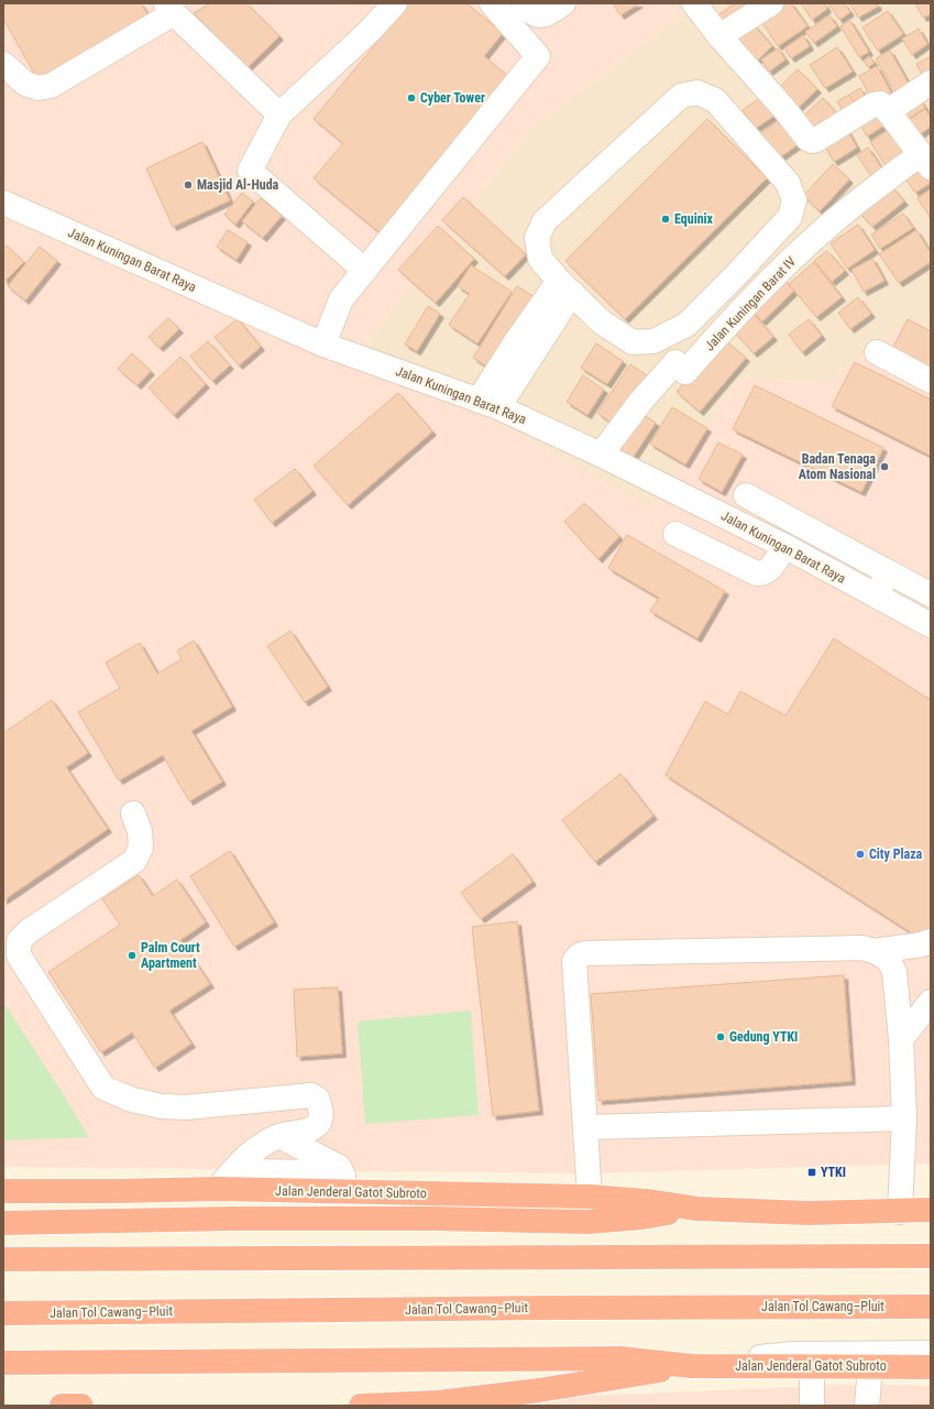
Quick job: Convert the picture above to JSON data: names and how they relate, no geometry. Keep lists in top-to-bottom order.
{
  "streets": {
    "highway": ["Jalan Jenderal Gatot Subroto", "Jalan Tol Cawang–Pluit"],
    "street": ["Jalan Kuningan Barat Raya", "Jalan Kuningan Barat IV"]
  },
  "crossings": [
    ["Jalan Kuningan Barat Raya", "Jalan Kuningan Barat IV"]
  ],
  "places": {
    "other": [
      "Cyber Tower",
      "Masjid Al-Huda",
      "Equinix",
      "Badan Tenaga Atom Nasional",
      "City Plaza",
      "Palm Court Apartment",
      "Gedung YTKI"
    ],
    "transit": ["YTKI"]
  }
}
